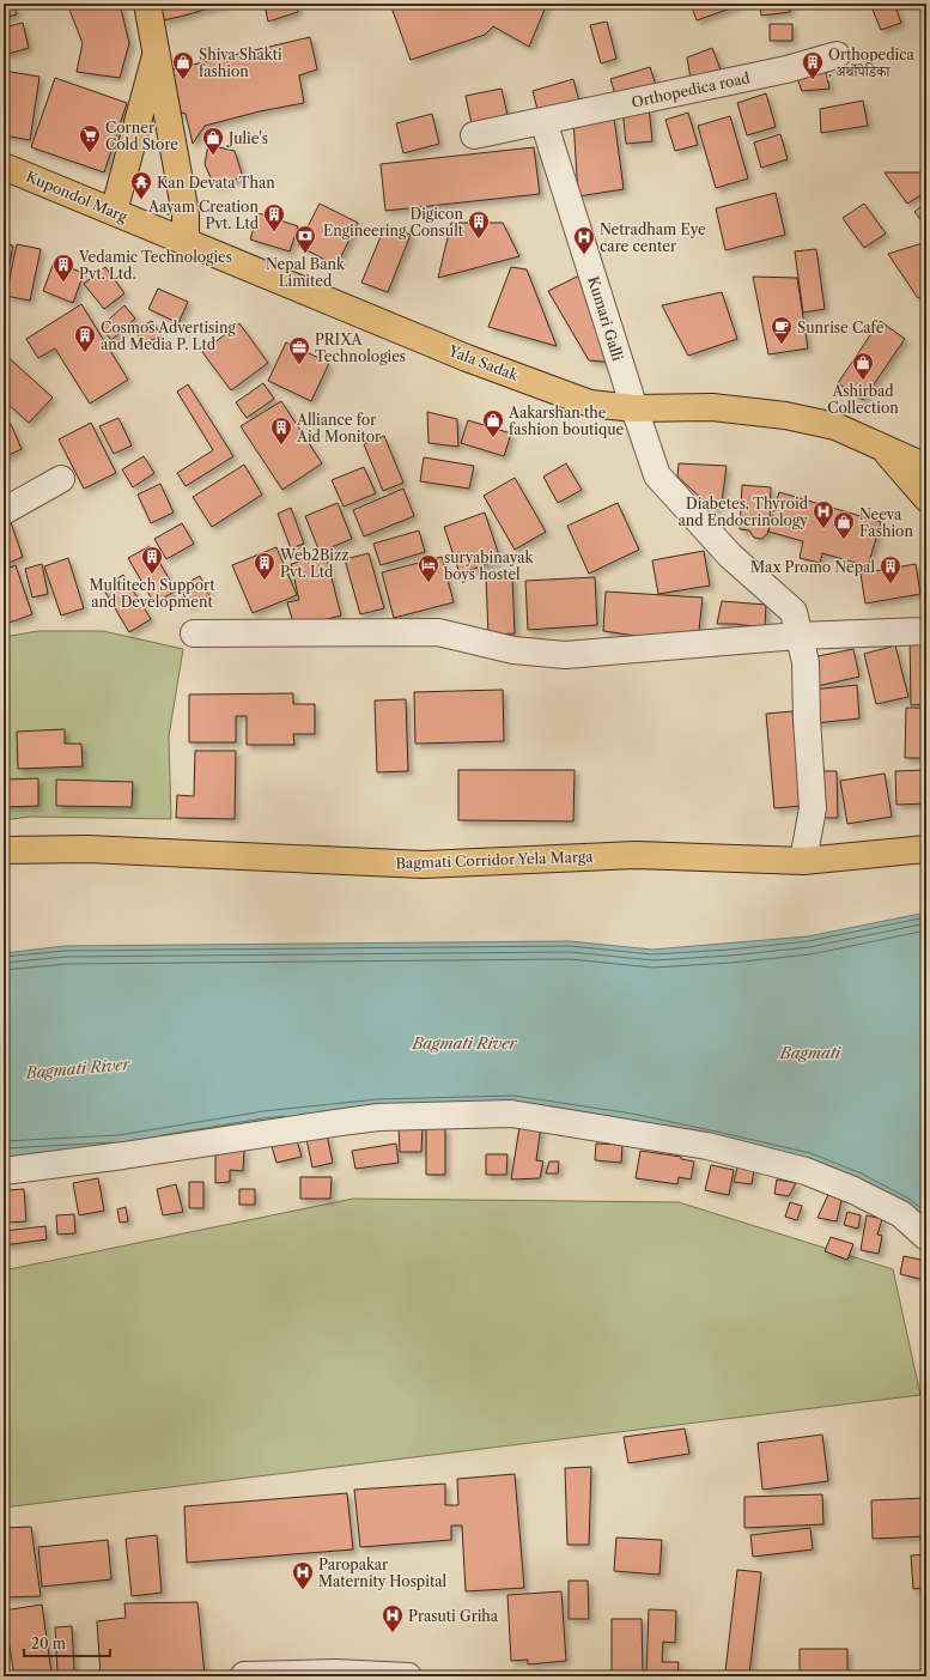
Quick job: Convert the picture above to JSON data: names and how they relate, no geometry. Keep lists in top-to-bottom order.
{
  "streets": {
    "main road": ["Kupondol Marg", "Yala Sadak", "Bagmati Corridor Yela Marga"],
    "street": ["Orthopedica road", "Kumari Galli"]
  },
  "crossings": [
    ["Orthopedica road", "Kumari Galli"],
    ["Kupondol Marg", "Yala Sadak"],
    ["Kumari Galli", "Yala Sadak"]
  ],
  "water": ["Bagmati River", "Bagmati"],
  "places": {
    "shop": [
      "Shiva Shakti fashion",
      "Julie's",
      "Ashirbad Collection",
      "Aakarshan the fashion boutique",
      "Neeva Fashion"
    ],
    "building": [
      "Orthopedica , अर्थोपेडिका",
      "Aayam Creation Pvt. Ltd",
      "Digicon Engineering Consult",
      "Vedamic Technologies Pvt. Ltd.",
      "Cosmos Advertising and Media P. Ltd",
      "Alliance for Aid Monitor",
      "Multitech Support and Development",
      "Web2Bizz Pvt. Ltd",
      "Max Promo Nepal"
    ],
    "supermarket": ["Corner Cold Store"],
    "temple": ["Kan Devata Than"],
    "bank": ["Nepal Bank Limited"],
    "hospital": [
      "Netradham Eye care center",
      "Diabetes, Thyroid and Endocrinology",
      "Paropakar Maternity Hospital",
      "Prasuti Griha"
    ],
    "cafe": ["Sunrise Cafe"],
    "office": ["PRIXA Technologies"],
    "hotel": ["suryabinayak boys hostel"]
  },
  "scale_bar": "20 m"
}
